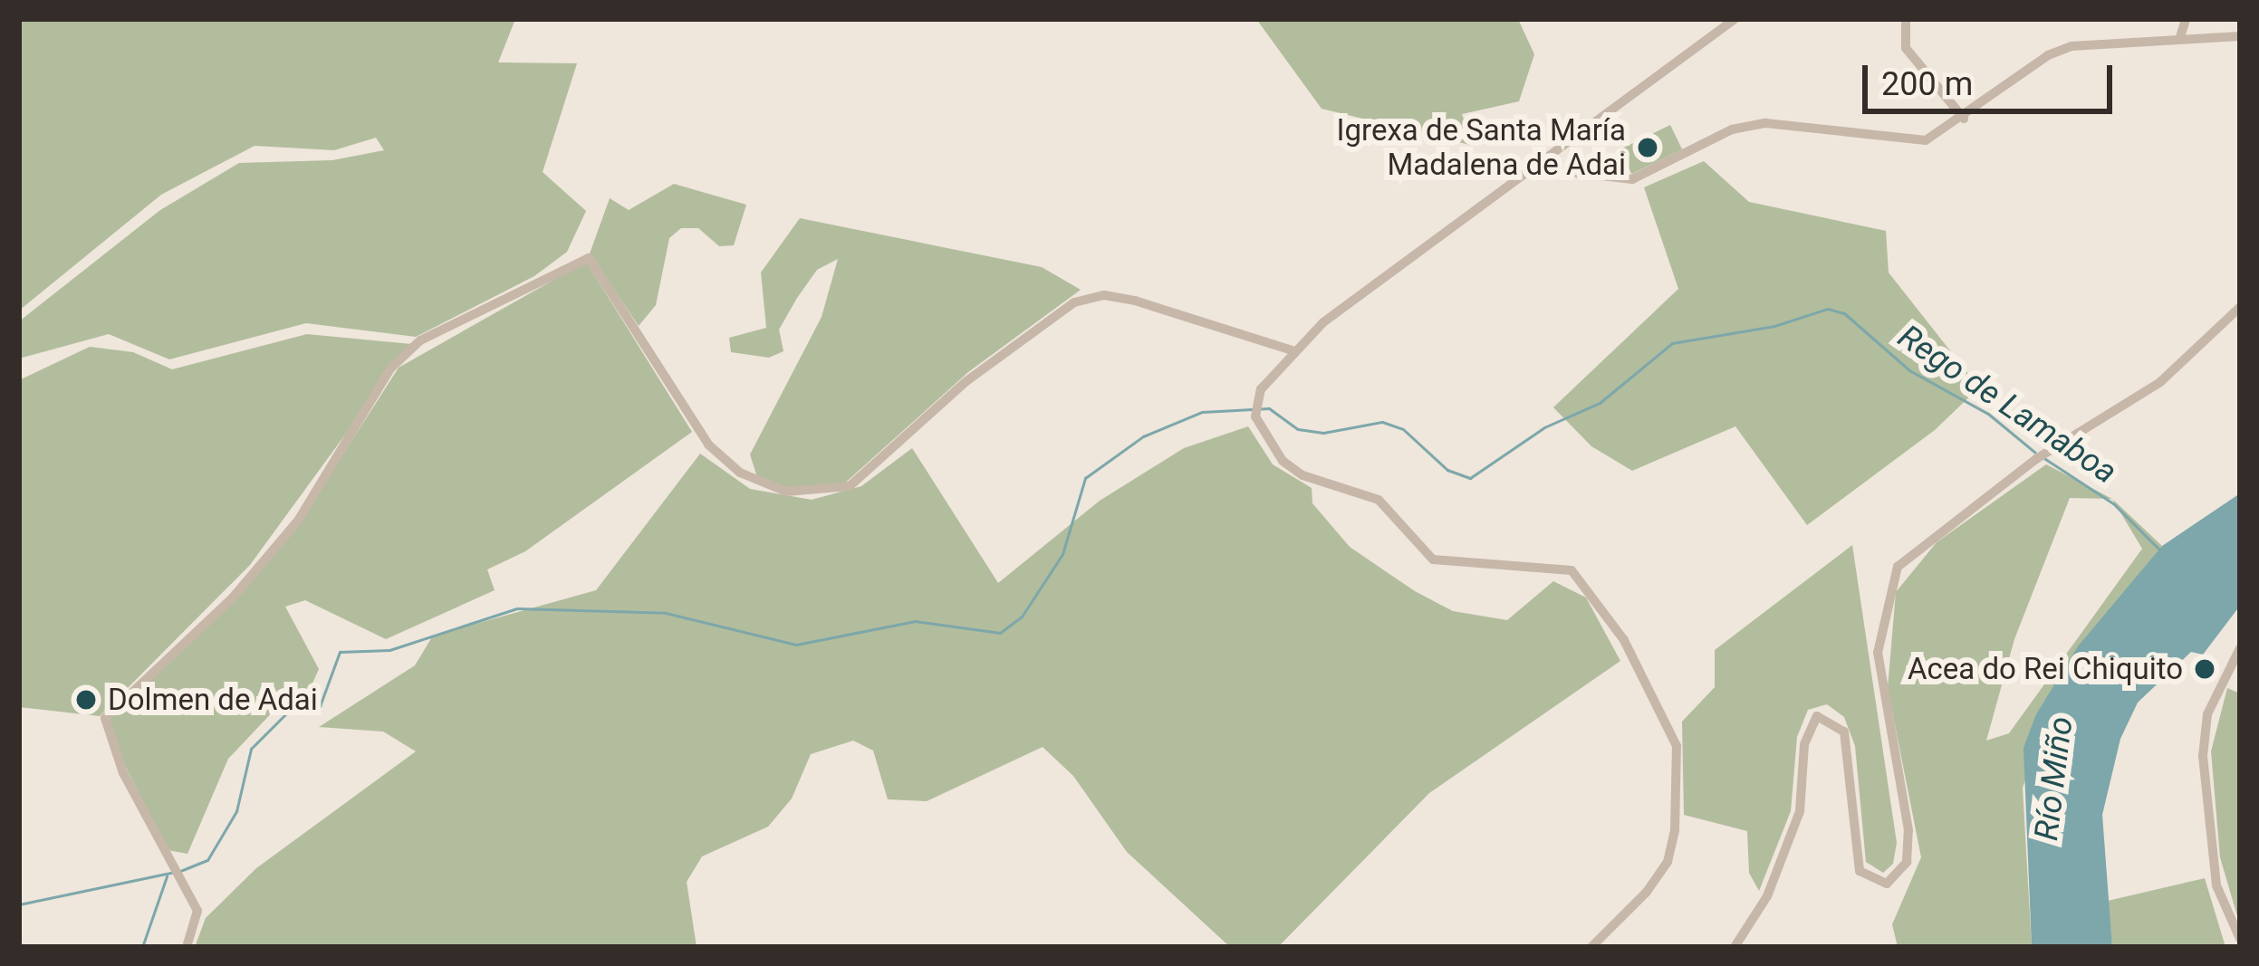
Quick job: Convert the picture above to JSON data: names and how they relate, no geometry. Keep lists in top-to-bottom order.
{
  "water": ["Rego de Lamaboa", "Río Miño"],
  "places": ["Igrexa de Santa María Madalena de Adai", "Acea do Rei Chiquito", "Dolmen de Adai"],
  "scale_bar": "200 m"
}
